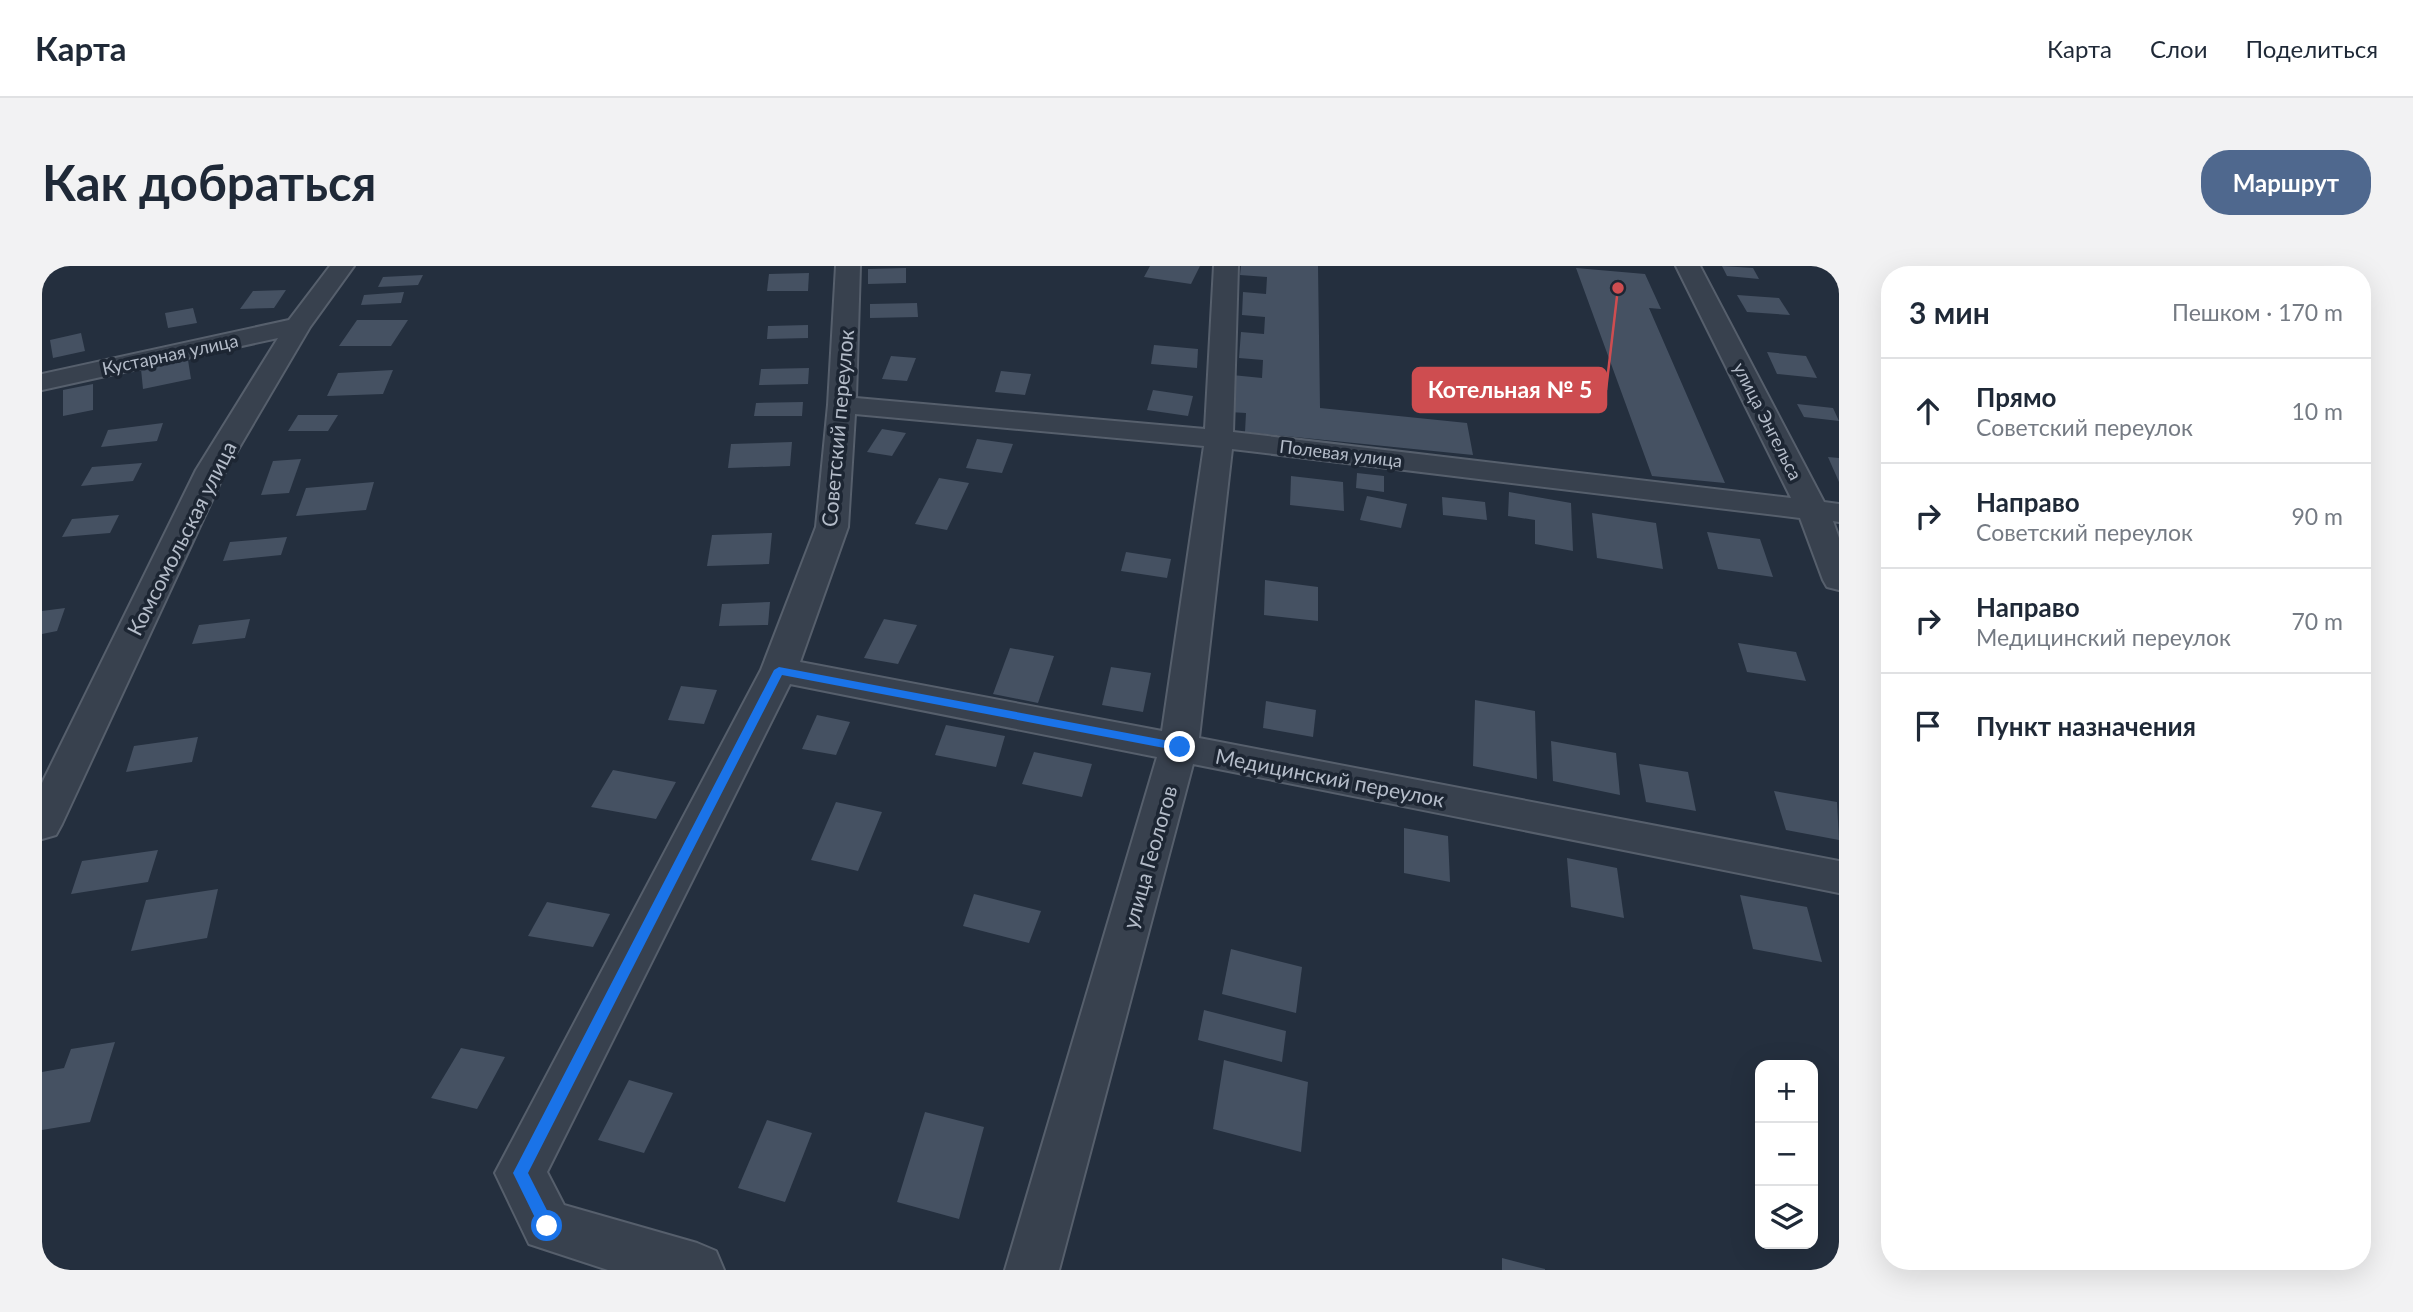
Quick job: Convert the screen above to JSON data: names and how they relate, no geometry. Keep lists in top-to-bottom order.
{
  "streets": {
    "street": [
      "Кустарная улица",
      "улица Энгельса",
      "Советский переулок",
      "Полевая улица",
      "Комсомольская улица",
      "Медицинский переулок",
      "улица Геологов"
    ]
  },
  "crossings": [
    ["Кустарная улица", "Комсомольская улица"],
    ["улица Энгельса", "Полевая улица"],
    ["Советский переулок", "Полевая улица"],
    ["Советский переулок", "Медицинский переулок"],
    ["Полевая улица", "улица Геологов"],
    ["Медицинский переулок", "улица Геологов"]
  ],
  "places": ["Котельная № 5"],
  "page": {
    "header": "Карта",
    "nav": ["Карта", "Слои", "Поделиться"],
    "buttons": "Маршрут",
    "title": "Как добраться",
    "heading": ["3 мин", "Пешком · 170 m"],
    "list": [
      ["Прямо", "Советский переулок", "10 m"],
      ["Направо", "Советский переулок", "90 m"],
      ["Направо", "Медицинский переулок", "70 m"],
      "Пункт назначения"
    ],
    "map_buttons": ["+", "−"]
  }
}
